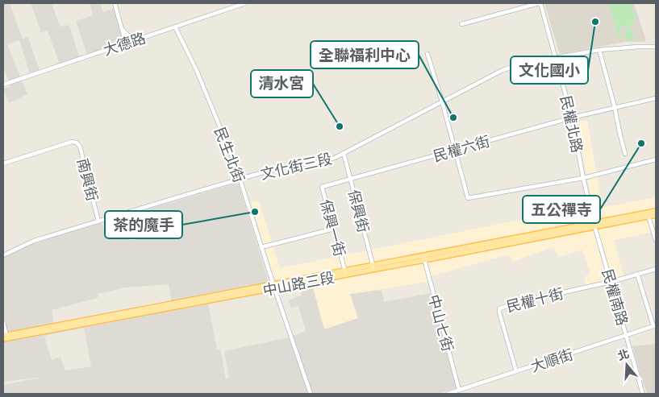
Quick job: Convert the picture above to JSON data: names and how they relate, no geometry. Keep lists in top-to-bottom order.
{
  "streets": {
    "main road": ["中山路三段"],
    "street": [
      "大德路",
      "民權北路",
      "民權六街",
      "民生北街",
      "文化街三段",
      "南興街",
      "保興街",
      "保興一街",
      "民權南路",
      "民權十街",
      "中山七街",
      "大順街"
    ]
  },
  "crossings": [
    ["大德路", "民生北街"],
    ["民權北路", "民權六街"],
    ["民權北路", "文化街三段"],
    ["民權北路", "中山路三段"],
    ["民權北路", "民權南路"],
    ["民權六街", "保興街"],
    ["民權六街", "保興一街"],
    ["民生北街", "文化街三段"],
    ["民生北街", "中山路三段"],
    ["文化街三段", "南興街"],
    ["文化街三段", "保興街"],
    ["保興街", "保興一街"],
    ["保興街", "中山路三段"],
    ["保興一街", "中山路三段"],
    ["中山路三段", "民權南路"],
    ["中山路三段", "中山七街"],
    ["民權南路", "民權十街"],
    ["民權南路", "大順街"],
    ["民權十街", "大順街"],
    ["中山七街", "大順街"]
  ],
  "places": [
    "文化國小",
    "全聯福利中心",
    "清水宮",
    "五公禪寺",
    "茶的魔手"
  ],
  "north": "top"
}
